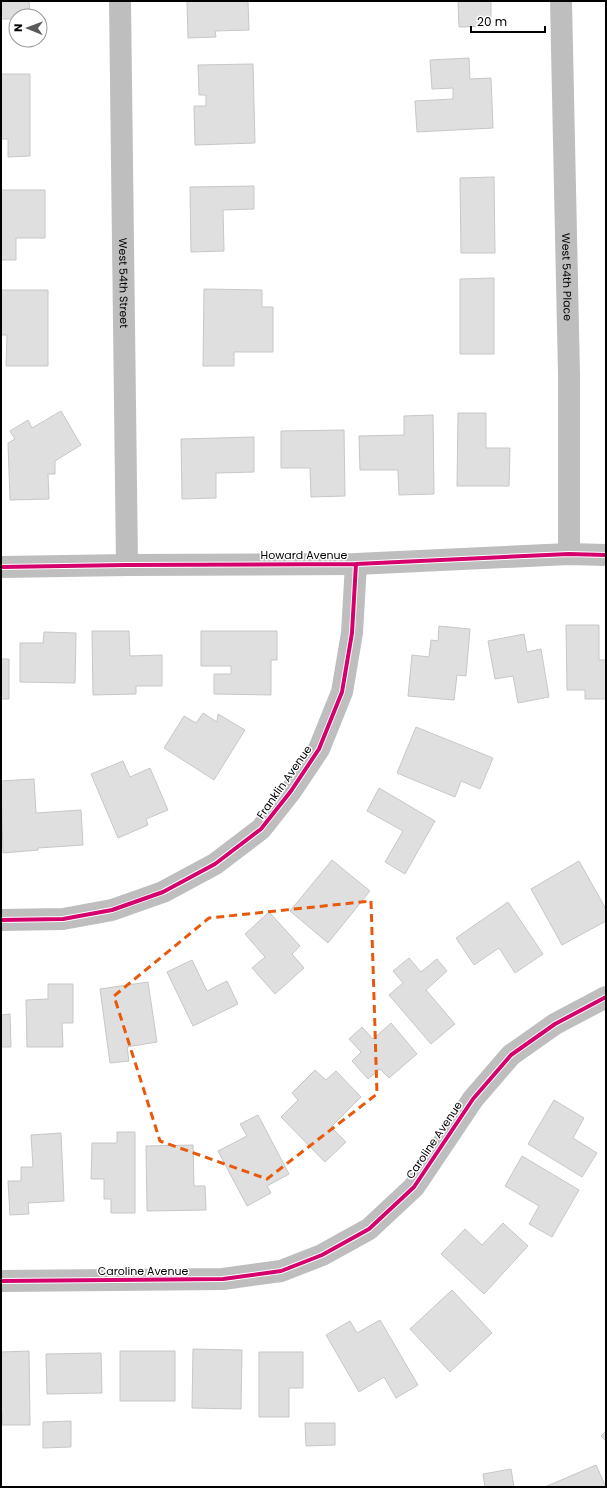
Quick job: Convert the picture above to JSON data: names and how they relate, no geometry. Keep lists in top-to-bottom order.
{
  "streets": {
    "street": [
      "West 54th Place",
      "West 54th Street",
      "Howard Avenue",
      "Franklin Avenue",
      "Caroline Avenue"
    ]
  },
  "crossings": [
    ["West 54th Place", "Howard Avenue"],
    ["West 54th Street", "Howard Avenue"],
    ["Howard Avenue", "Franklin Avenue"]
  ],
  "scale_bar": "20 m",
  "north": "left"
}
